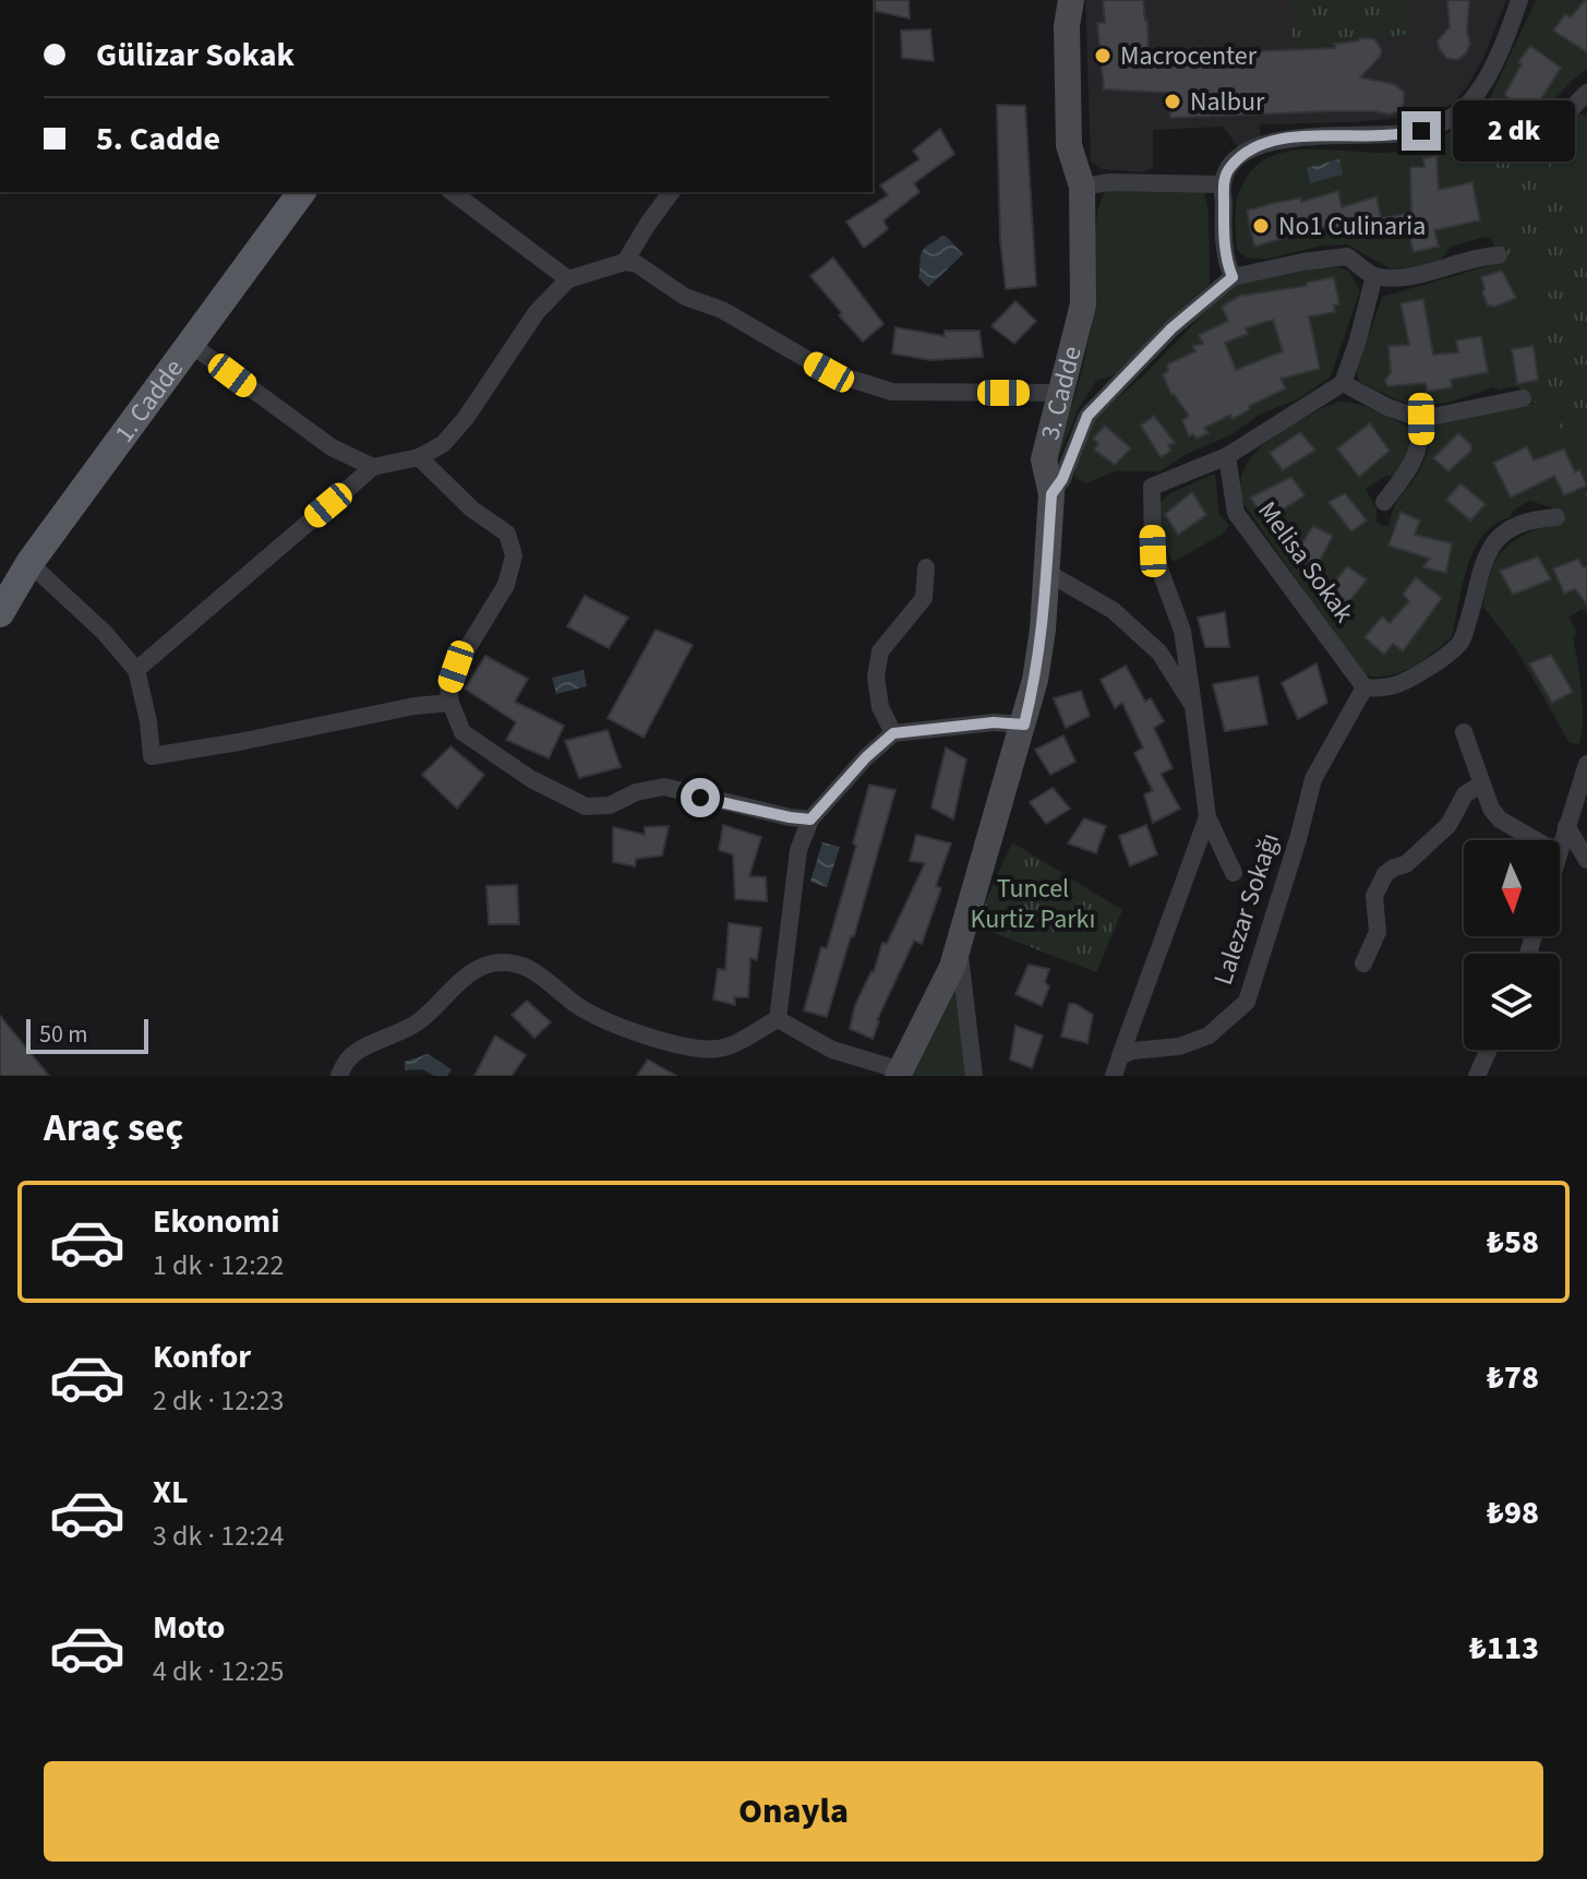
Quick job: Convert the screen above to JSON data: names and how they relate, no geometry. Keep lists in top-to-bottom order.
{
  "streets": {
    "main road": ["3. Cadde", "1. Cadde"],
    "street": ["Melisa Sokak", "Lalezar Sokağı"]
  },
  "crossings": [
    ["Melisa Sokak", "Lalezar Sokağı"]
  ],
  "parks": ["Tuncel Kurtiz Parkı"],
  "places": ["Macrocenter", "Nalbur", "No1 Culinaria"],
  "scale_bar": "50 m",
  "north": "bottom",
  "page": {
    "banner": ["Gülizar Sokak", "5. Cadde"],
    "bubble": "2 dk",
    "scale": "50 m",
    "heading": "Araç seç",
    "list": [
      {
        "name": "Ekonomi",
        "note": "1 dk · 12:22",
        "value": "₺58"
      },
      {
        "name": "Konfor",
        "note": "2 dk · 12:23",
        "value": "₺78"
      },
      {
        "name": "XL",
        "note": "3 dk · 12:24",
        "value": "₺98"
      },
      {
        "name": "Moto",
        "note": "4 dk · 12:25",
        "value": "₺113"
      }
    ],
    "buttons": "Onayla"
  }
}
